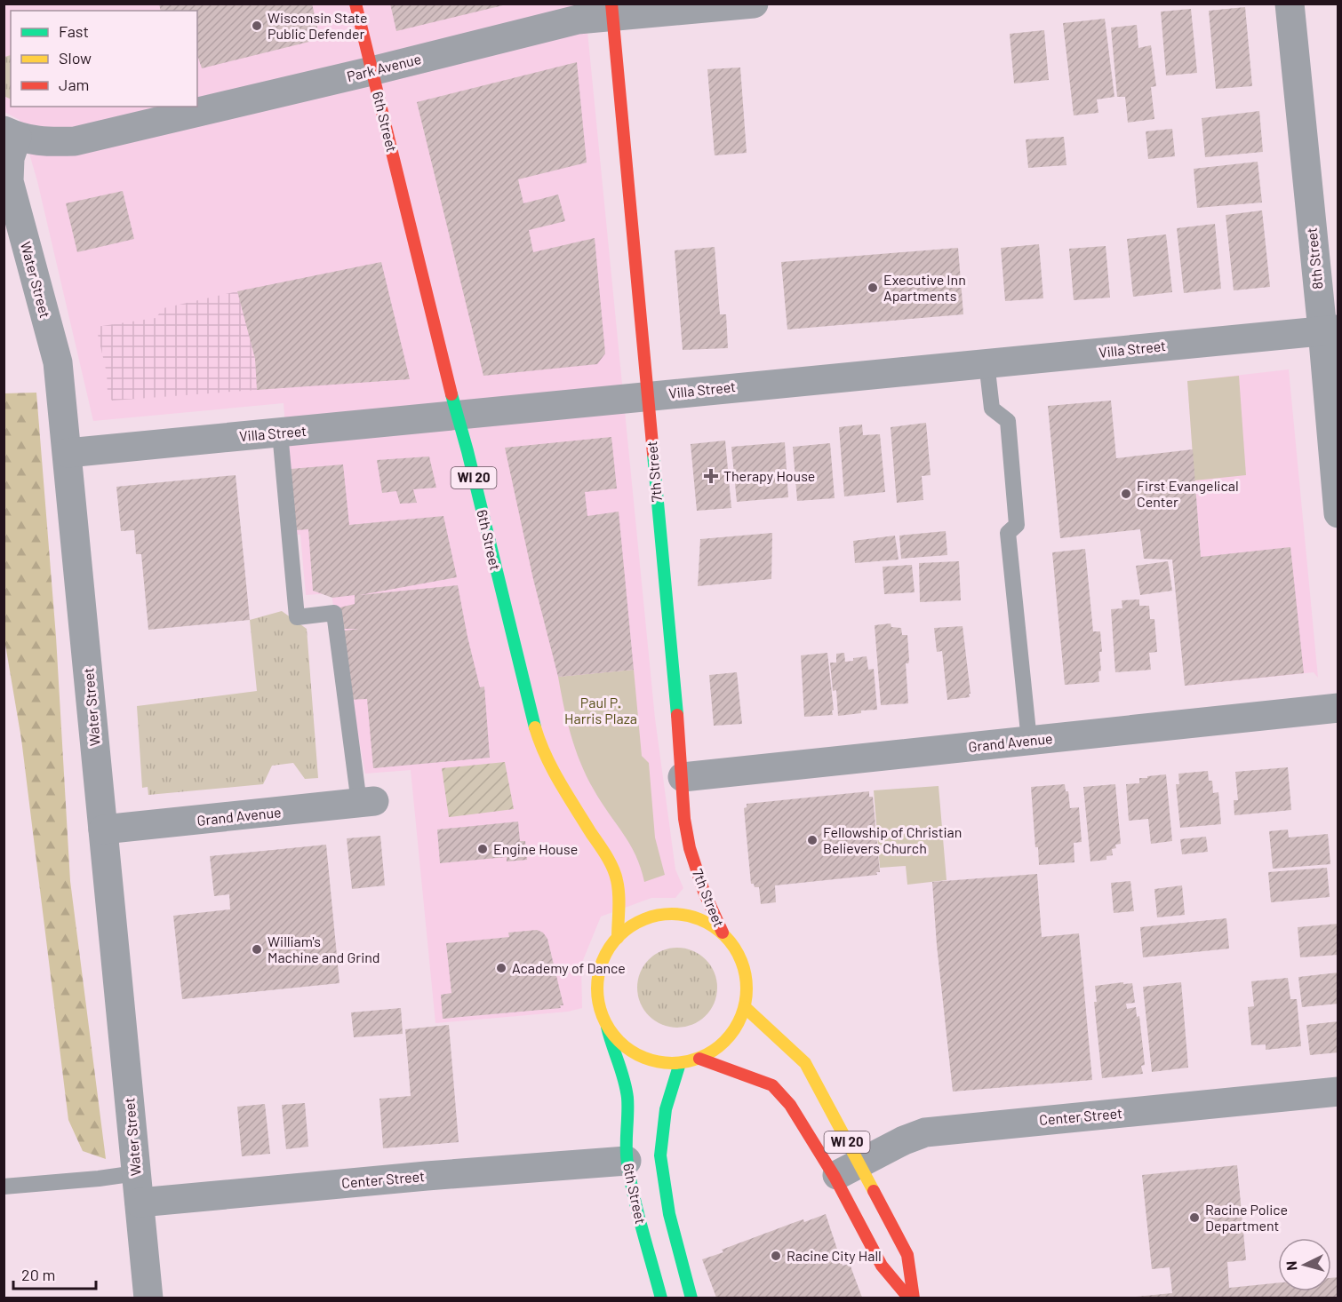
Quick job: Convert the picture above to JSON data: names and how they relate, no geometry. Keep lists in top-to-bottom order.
{
  "streets": {
    "main road": ["6th Street", "7th Street", "WI 20"],
    "street": [
      "Park Avenue",
      "8th Street",
      "Water Street",
      "Villa Street",
      "Grand Avenue",
      "Center Street"
    ]
  },
  "crossings": [
    ["Park Avenue", "6th Street"],
    ["Park Avenue", "Water Street"],
    ["Park Avenue", "7th Street"],
    ["6th Street", "Villa Street"],
    ["6th Street", "7th Street"],
    ["6th Street", "WI 20"],
    ["6th Street", "Center Street"],
    ["8th Street", "Villa Street"],
    ["Water Street", "Villa Street"],
    ["Water Street", "Grand Avenue"],
    ["Water Street", "Center Street"],
    ["Villa Street", "7th Street"],
    ["7th Street", "WI 20"],
    ["7th Street", "Grand Avenue"],
    ["WI 20", "Center Street"]
  ],
  "parks": ["Paul P. Harris Plaza"],
  "places": {
    "other": [
      "Wisconsin State Public Defender",
      "Executive Inn Apartments",
      "First Evangelical Center",
      "Fellowship of Christian Believers Church",
      "Engine House",
      "William's Machine and Grind",
      "Academy of Dance",
      "Racine Police Department",
      "Racine City Hall"
    ],
    "health": ["Therapy House"]
  },
  "legend": ["Fast", "Slow", "Jam"],
  "scale_bar": "20 m",
  "north": "left"
}
